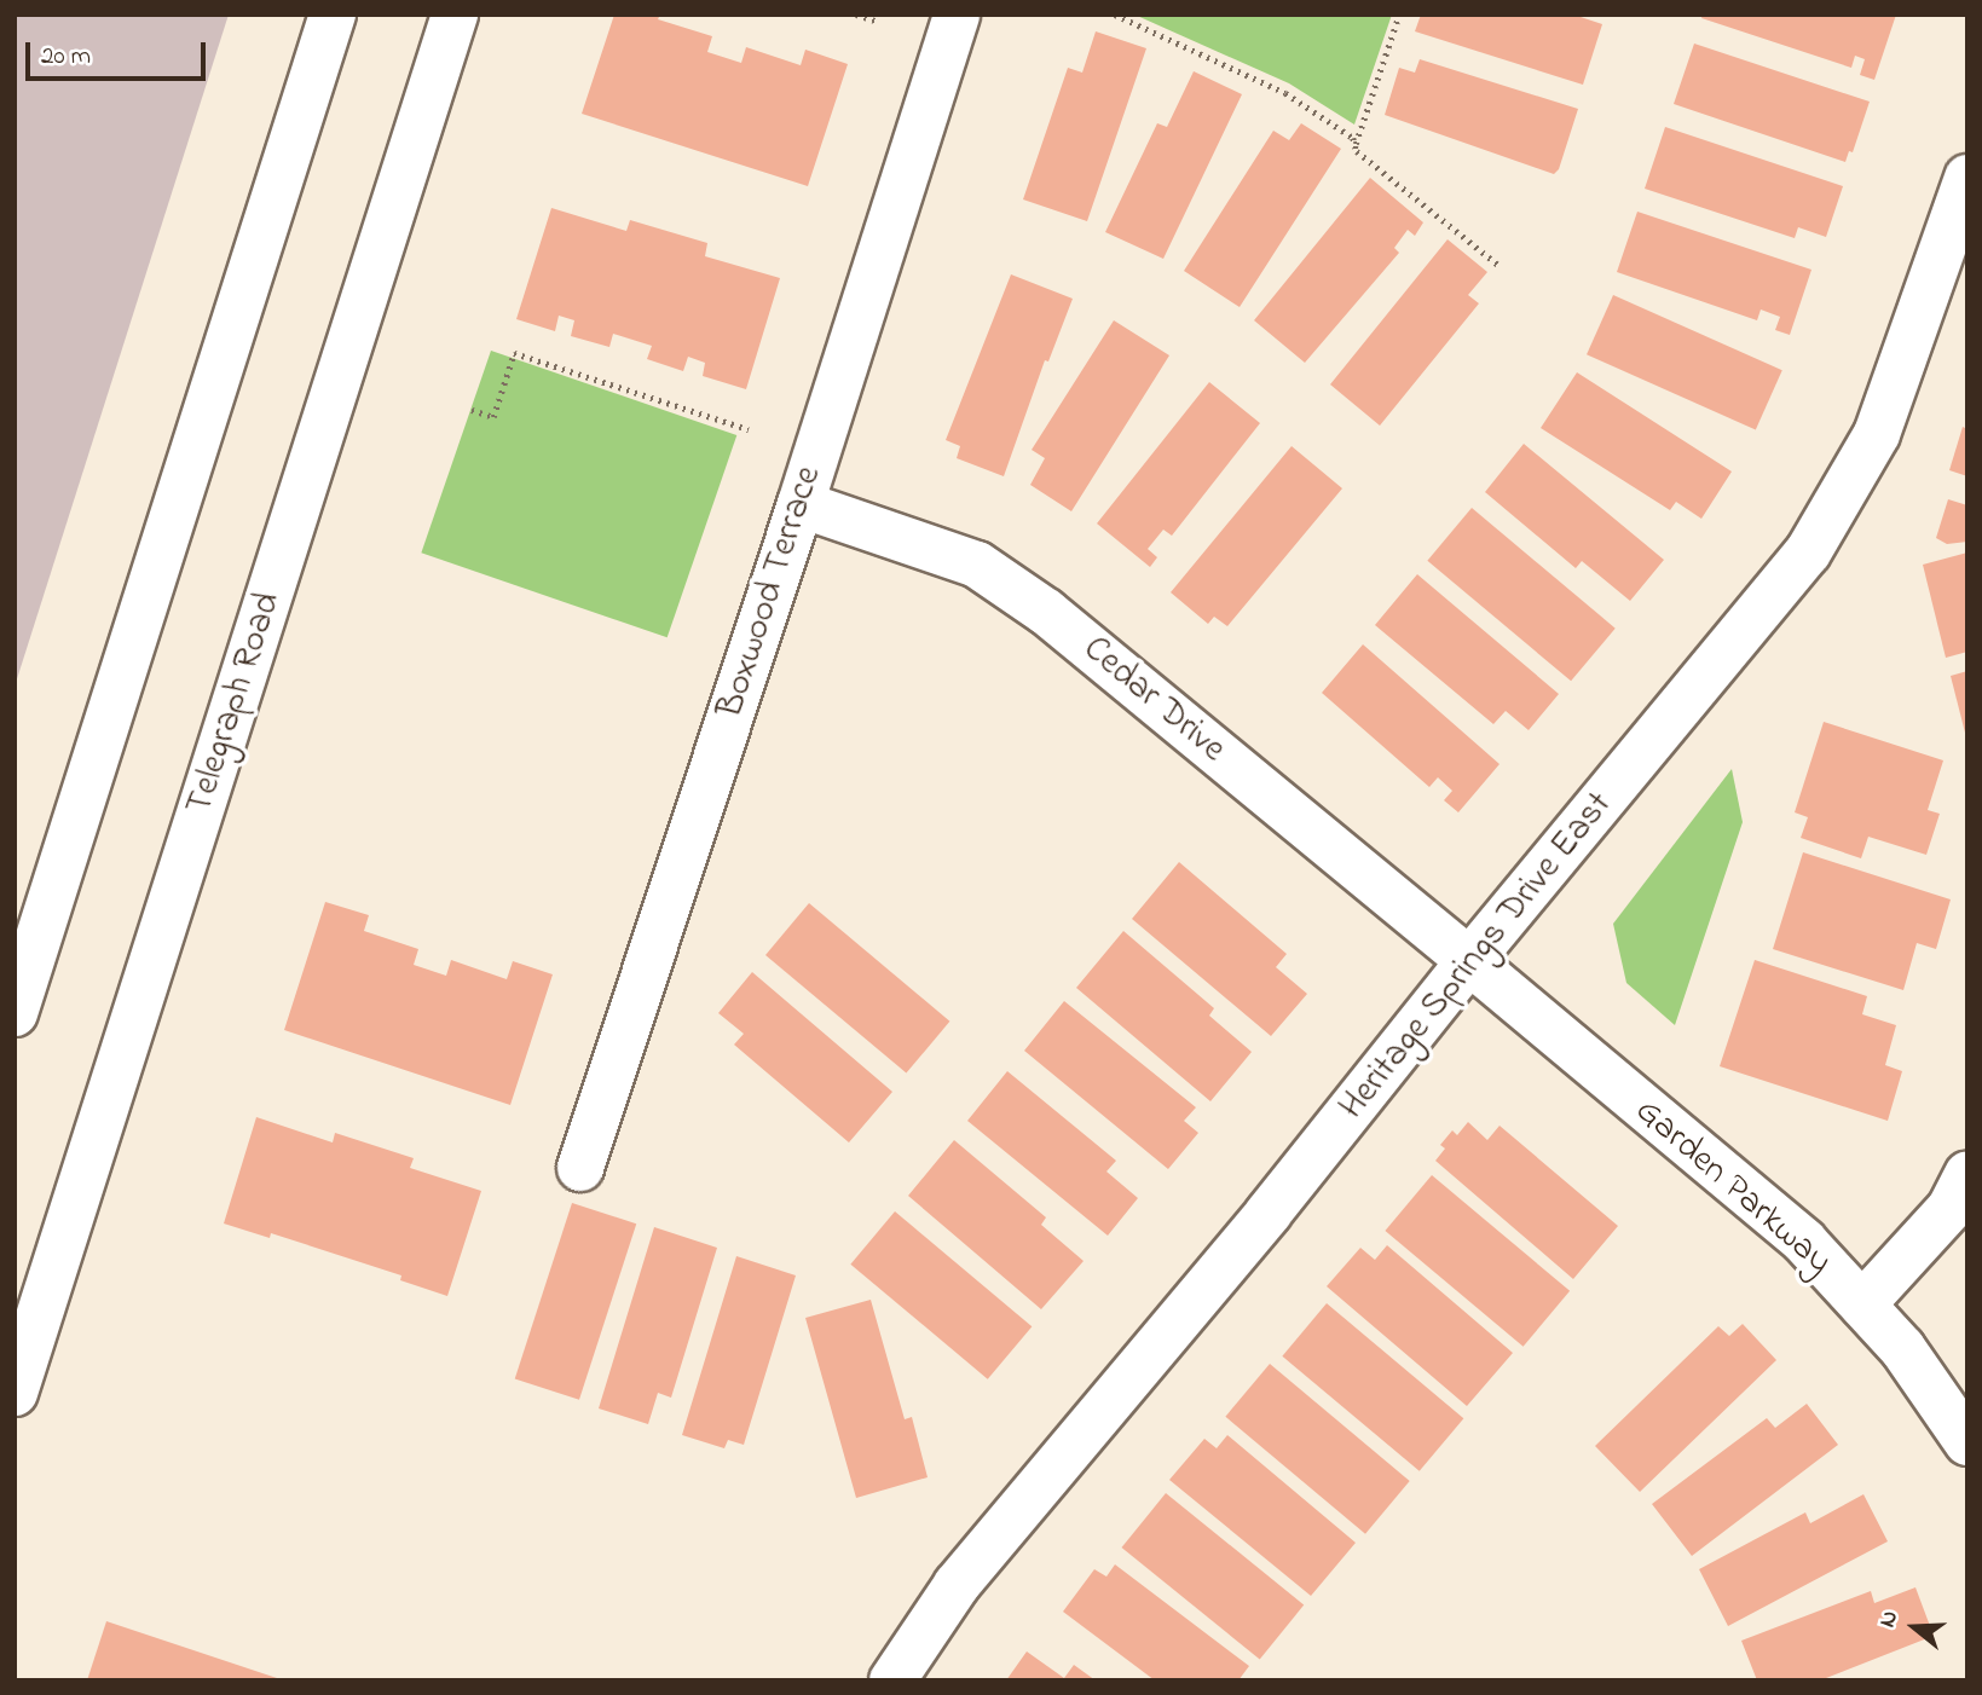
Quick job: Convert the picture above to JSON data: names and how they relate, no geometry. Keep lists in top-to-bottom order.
{
  "streets": {
    "street": [
      "Boxwood Terrace",
      "Cedar Drive",
      "Telegraph Road",
      "Heritage Springs Drive East",
      "Garden Parkway"
    ]
  },
  "crossings": [
    ["Boxwood Terrace", "Cedar Drive"],
    ["Cedar Drive", "Heritage Springs Drive East"],
    ["Cedar Drive", "Garden Parkway"],
    ["Heritage Springs Drive East", "Garden Parkway"]
  ],
  "scale_bar": "20 m",
  "north": "left"
}
